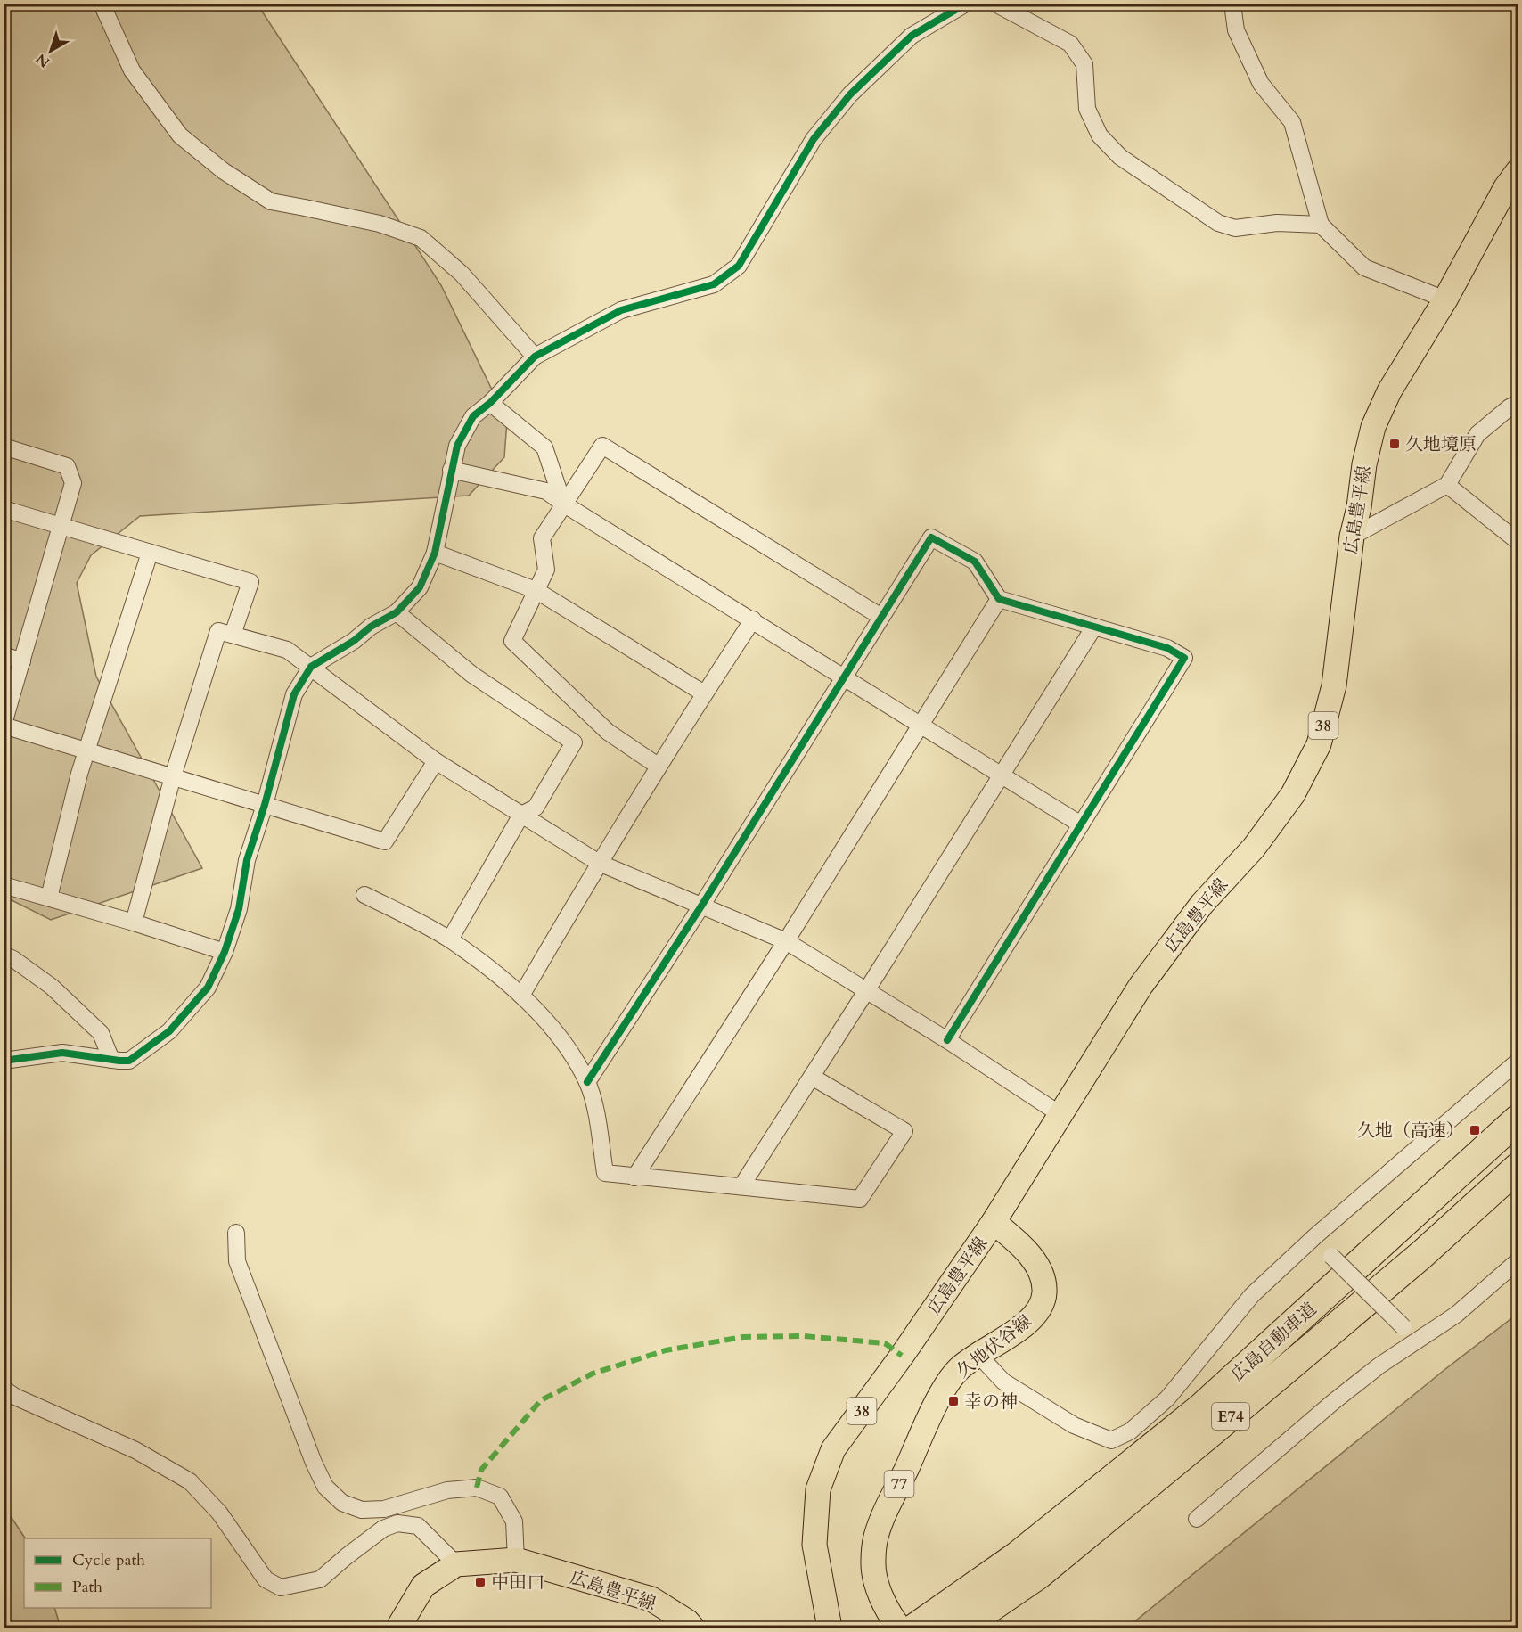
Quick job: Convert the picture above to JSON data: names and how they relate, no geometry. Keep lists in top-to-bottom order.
{
  "streets": {
    "highway": ["広島自動車道", "E74"],
    "main road": [
      "広島豊平線",
      "38",
      "久地伏谷線",
      "77"
    ]
  },
  "crossings": [
    ["広島豊平線", "久地伏谷線"]
  ],
  "places": {
    "transit": [
      "久地境原",
      "久地（高速）",
      "幸の神",
      "中田口"
    ]
  },
  "legend": ["Cycle path", "Path"],
  "north": "bottom left"
}
